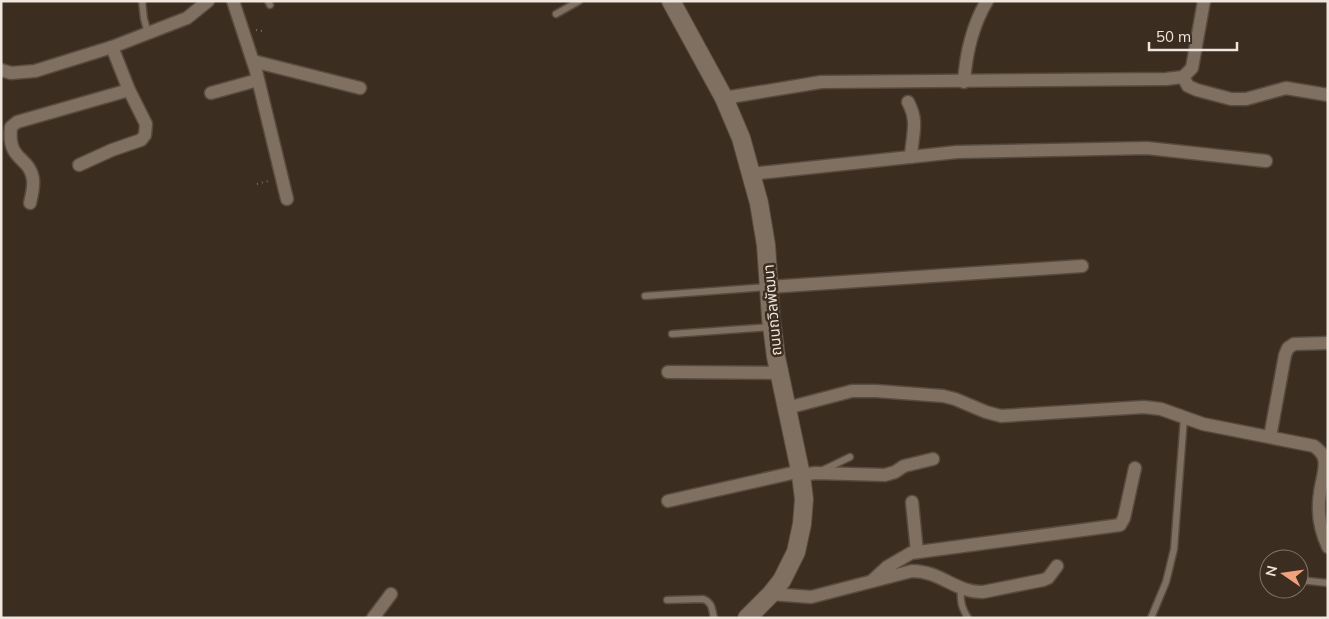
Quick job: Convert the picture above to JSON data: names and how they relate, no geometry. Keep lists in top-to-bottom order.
{
  "streets": {
    "street": ["ถนนถวิลพัฒนา"]
  },
  "scale_bar": "50 m",
  "north": "left"
}
